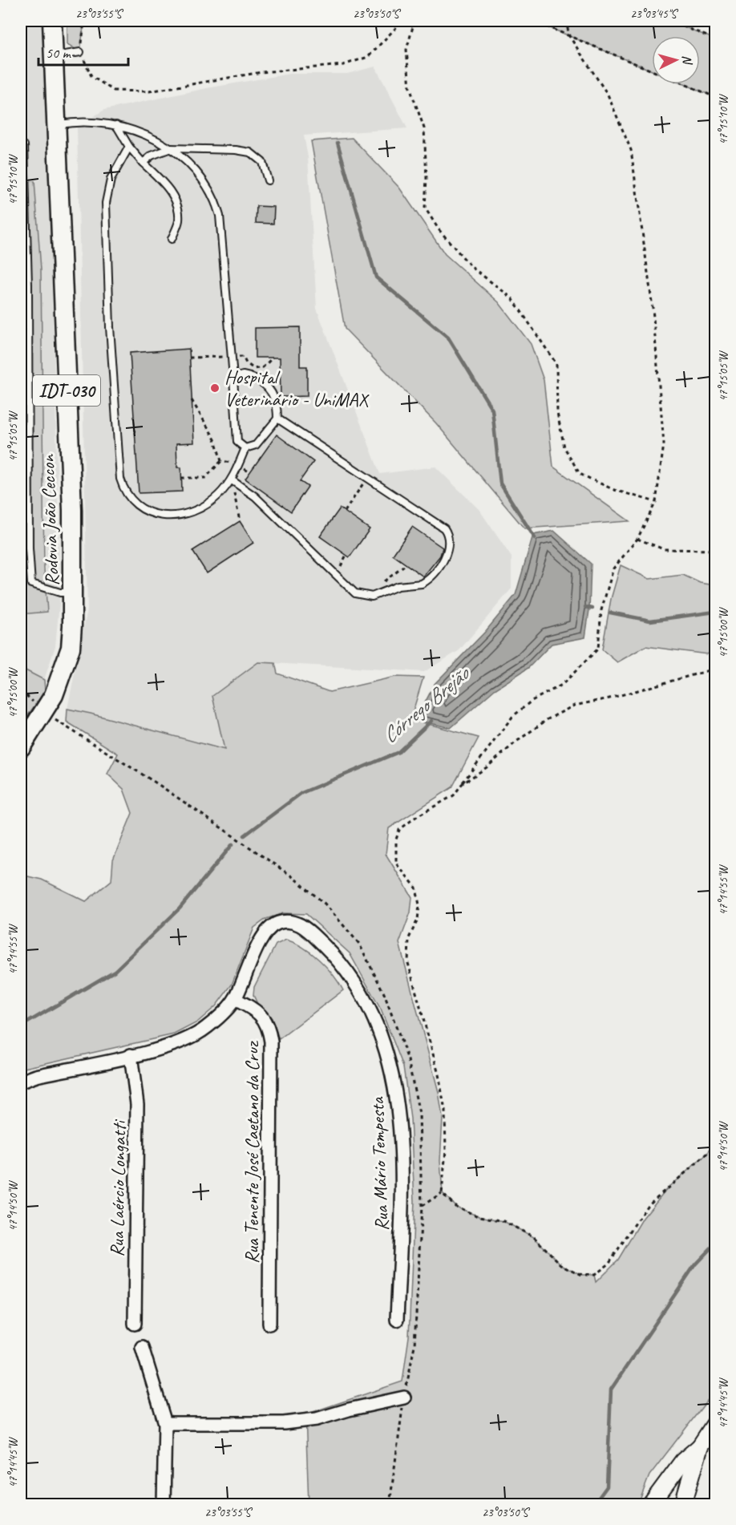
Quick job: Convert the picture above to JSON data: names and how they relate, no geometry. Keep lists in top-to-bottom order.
{
  "streets": {
    "main road": ["IDT-030", "Rodovia João Ceccon"],
    "street": ["Rua Tenente José Caetano da Cruz", "Rua Mário Tempesta", "Rua Laércio Longatti"]
  },
  "crossings": [
    ["Rua Tenente José Caetano da Cruz", "Rua Mário Tempesta"],
    ["Rua Mário Tempesta", "Rua Laércio Longatti"]
  ],
  "water": ["Córrego Brejão"],
  "places": ["Hospital Veterinário - UniMAX"],
  "scale_bar": "50 m",
  "north": "right",
  "coordinates": [
    "23°03'55\"S",
    "23°03'50\"S",
    "23°03'45\"S",
    "47°15'10\"W",
    "47°15'05\"W",
    "47°15'00\"W",
    "47°14'55\"W",
    "47°14'50\"W",
    "47°14'45\"W"
  ]
}
